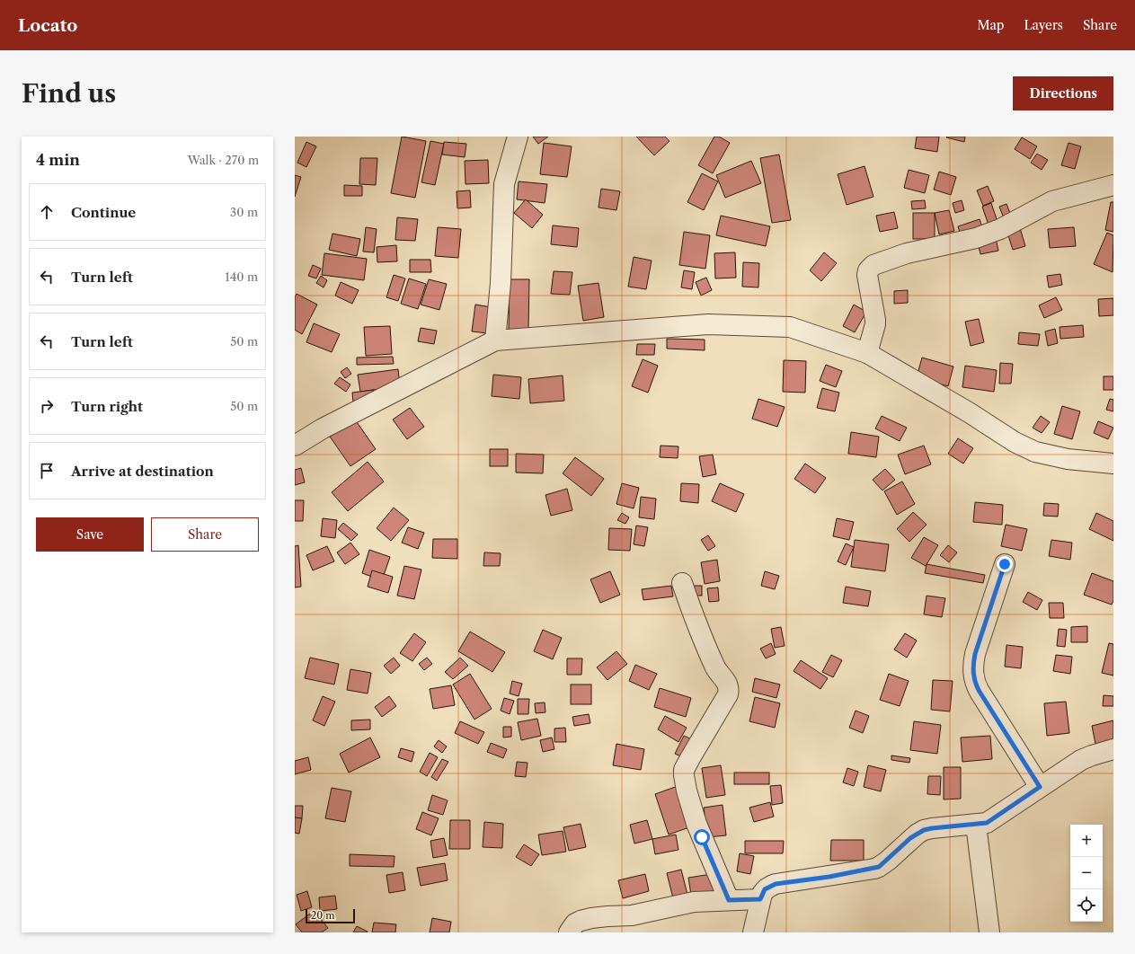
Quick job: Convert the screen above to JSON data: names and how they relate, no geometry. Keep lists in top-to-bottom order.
{
  "scale_bar": "20 m",
  "page": {
    "header": "Locato",
    "nav": ["Map", "Layers", "Share"],
    "buttons": [
      "Directions",
      ["Save", "Share"]
    ],
    "title": "Find us",
    "heading": ["4 min", "Walk · 270 m"],
    "list": [
      ["Continue", "30 m"],
      ["Turn left", "140 m"],
      ["Turn left", "50 m"],
      ["Turn right", "50 m"],
      "Arrive at destination"
    ],
    "map_buttons": ["+", "−"],
    "scale": "20 m"
  }
}
